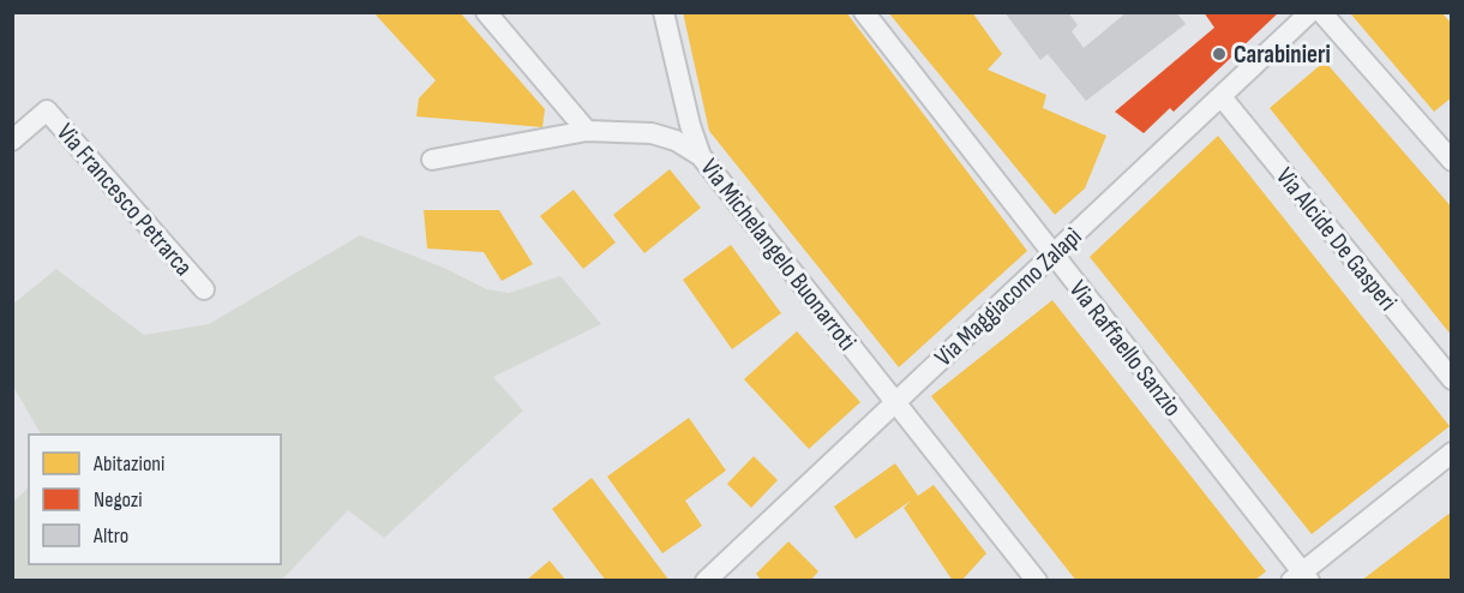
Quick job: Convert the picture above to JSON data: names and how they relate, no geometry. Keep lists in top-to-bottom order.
{
  "streets": {
    "street": [
      "Via Francesco Petrarca",
      "Via Alcide De Gasperi",
      "Via Michelangelo Buonarroti",
      "Via Maggiacomo Zalapì",
      "Via Raffaello Sanzio"
    ]
  },
  "crossings": [
    ["Via Alcide De Gasperi", "Via Maggiacomo Zalapì"],
    ["Via Michelangelo Buonarroti", "Via Maggiacomo Zalapì"],
    ["Via Maggiacomo Zalapì", "Via Raffaello Sanzio"]
  ],
  "places": ["Carabinieri"],
  "legend": ["Abitazioni", "Negozi", "Altro"]
}
